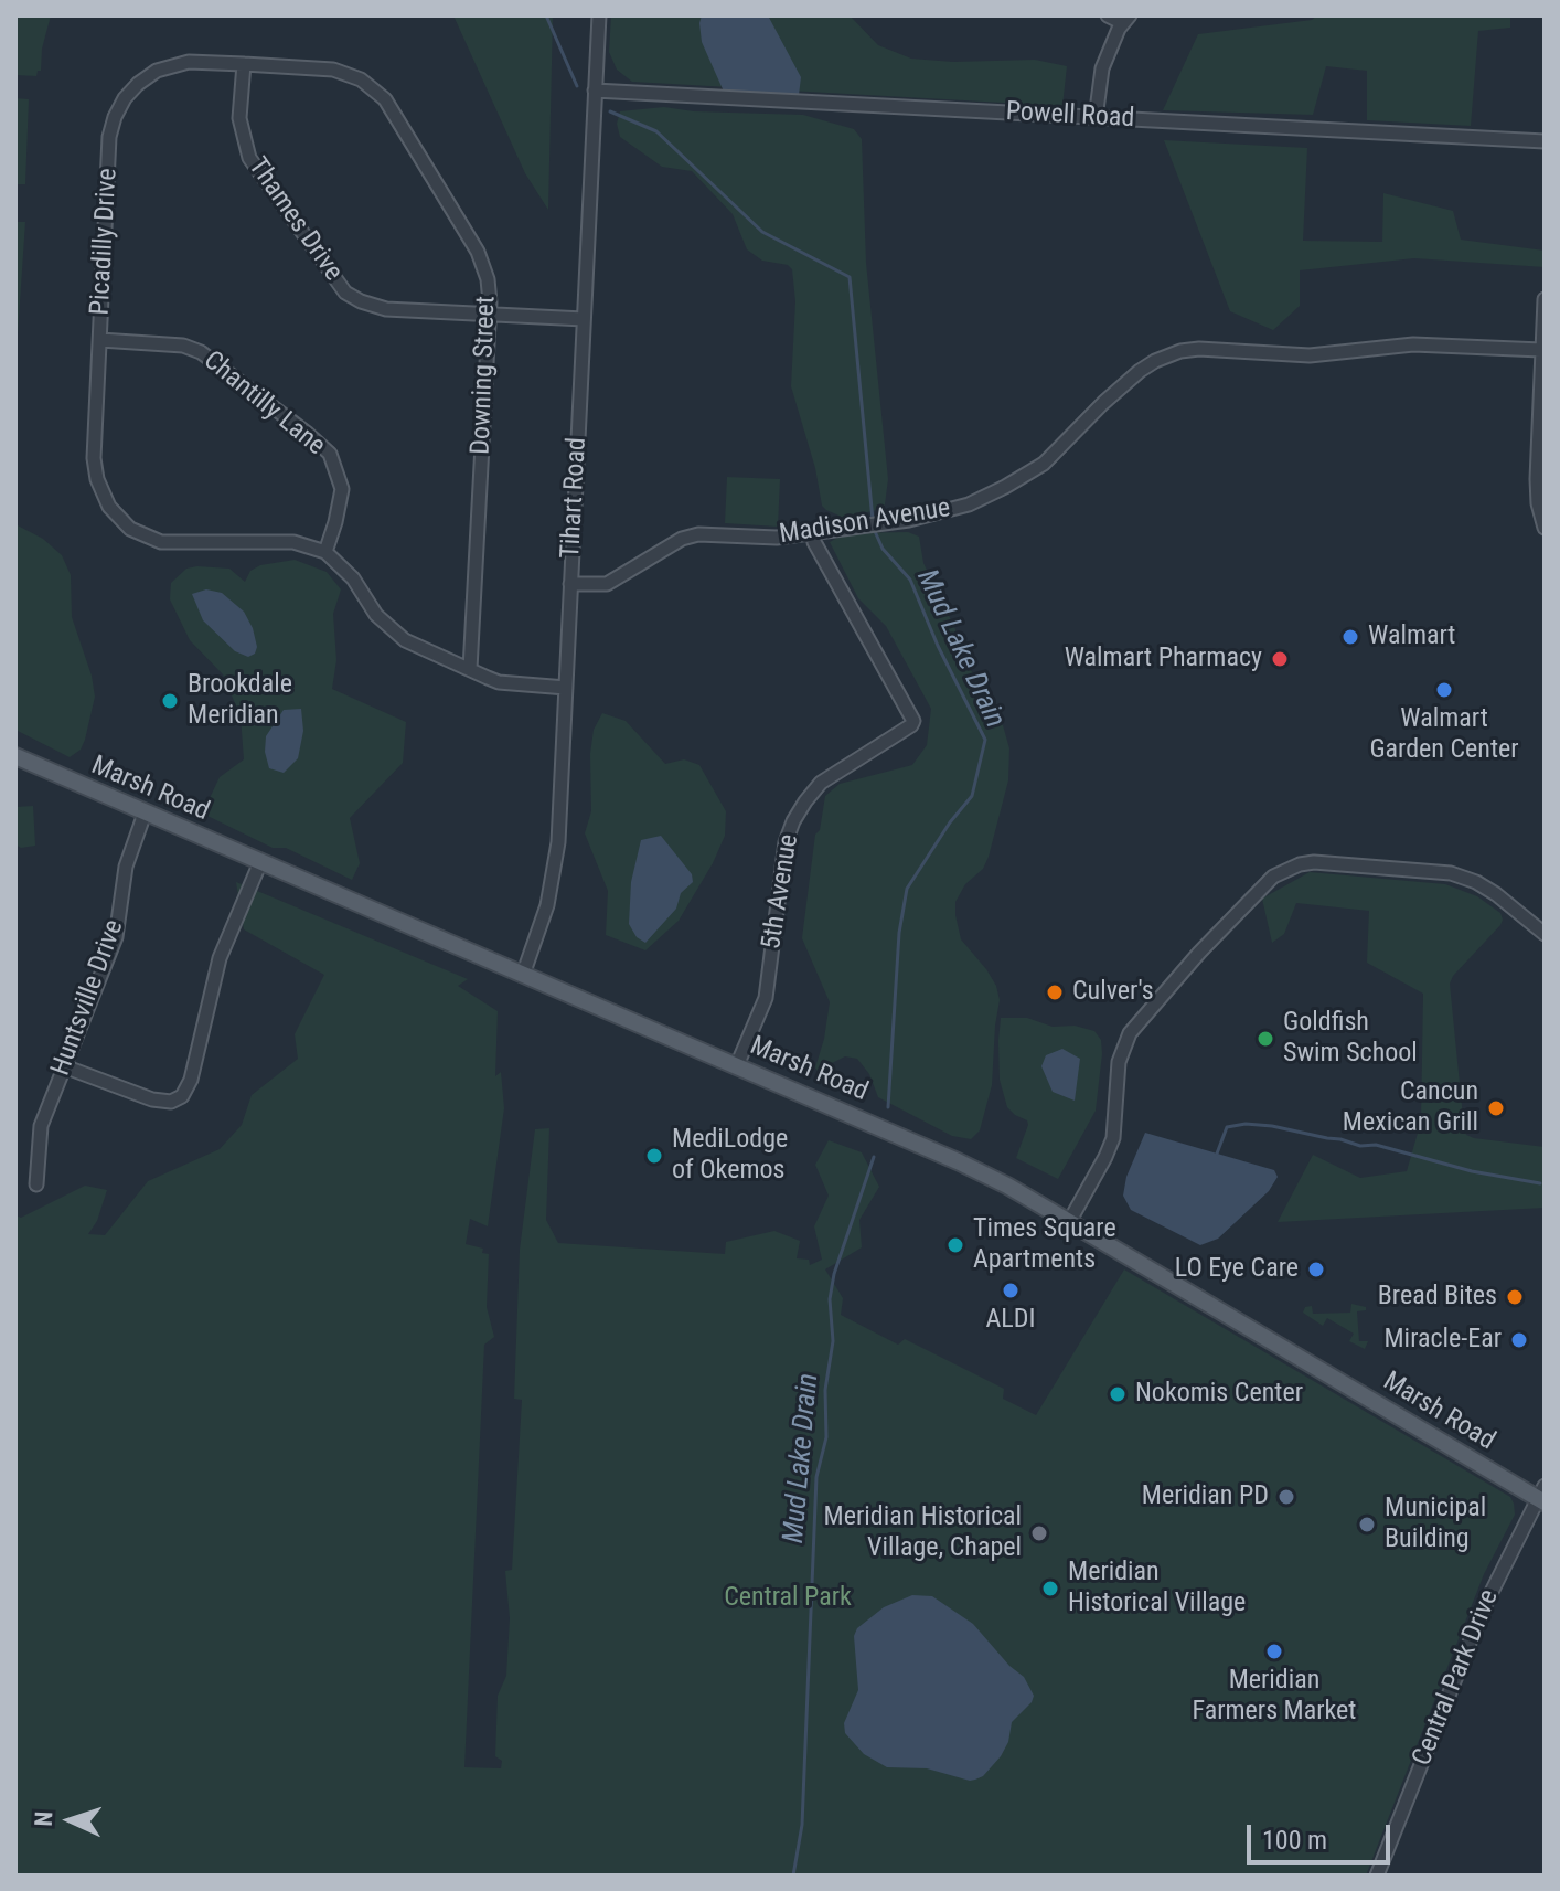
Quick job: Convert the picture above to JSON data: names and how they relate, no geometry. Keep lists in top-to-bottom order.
{
  "streets": {
    "main road": ["Marsh Road"],
    "street": [
      "Powell Road",
      "Thames Drive",
      "Picadilly Drive",
      "Downing Street",
      "Chantilly Lane",
      "Tihart Road",
      "Madison Avenue",
      "5th Avenue",
      "Huntsville Drive",
      "Central Park Drive"
    ]
  },
  "crossings": [
    ["Powell Road", "Tihart Road"],
    ["Thames Drive", "Picadilly Drive"],
    ["Thames Drive", "Downing Street"],
    ["Thames Drive", "Tihart Road"],
    ["Picadilly Drive", "Downing Street"],
    ["Picadilly Drive", "Chantilly Lane"],
    ["Tihart Road", "Madison Avenue"],
    ["Tihart Road", "Marsh Road"],
    ["Madison Avenue", "5th Avenue"],
    ["Marsh Road", "5th Avenue"],
    ["Marsh Road", "Huntsville Drive"],
    ["Marsh Road", "Central Park Drive"]
  ],
  "water": ["Mud Lake Drain"],
  "parks": ["Central Park"],
  "places": [
    "Walmart",
    "Walmart Pharmacy",
    "Walmart Garden Center",
    "Brookdale Meridian",
    "Culver's",
    "Goldfish Swim School",
    "Cancun Mexican Grill",
    "MediLodge of Okemos",
    "Times Square Apartments",
    "LO Eye Care",
    "ALDI",
    "Bread Bites",
    "Miracle-Ear",
    "Nokomis Center",
    "Meridian PD",
    "Municipal Building",
    "Meridian Historical Village, Chapel",
    "Meridian Historical Village",
    "Meridian Farmers Market"
  ],
  "scale_bar": "100 m",
  "north": "left"
}
